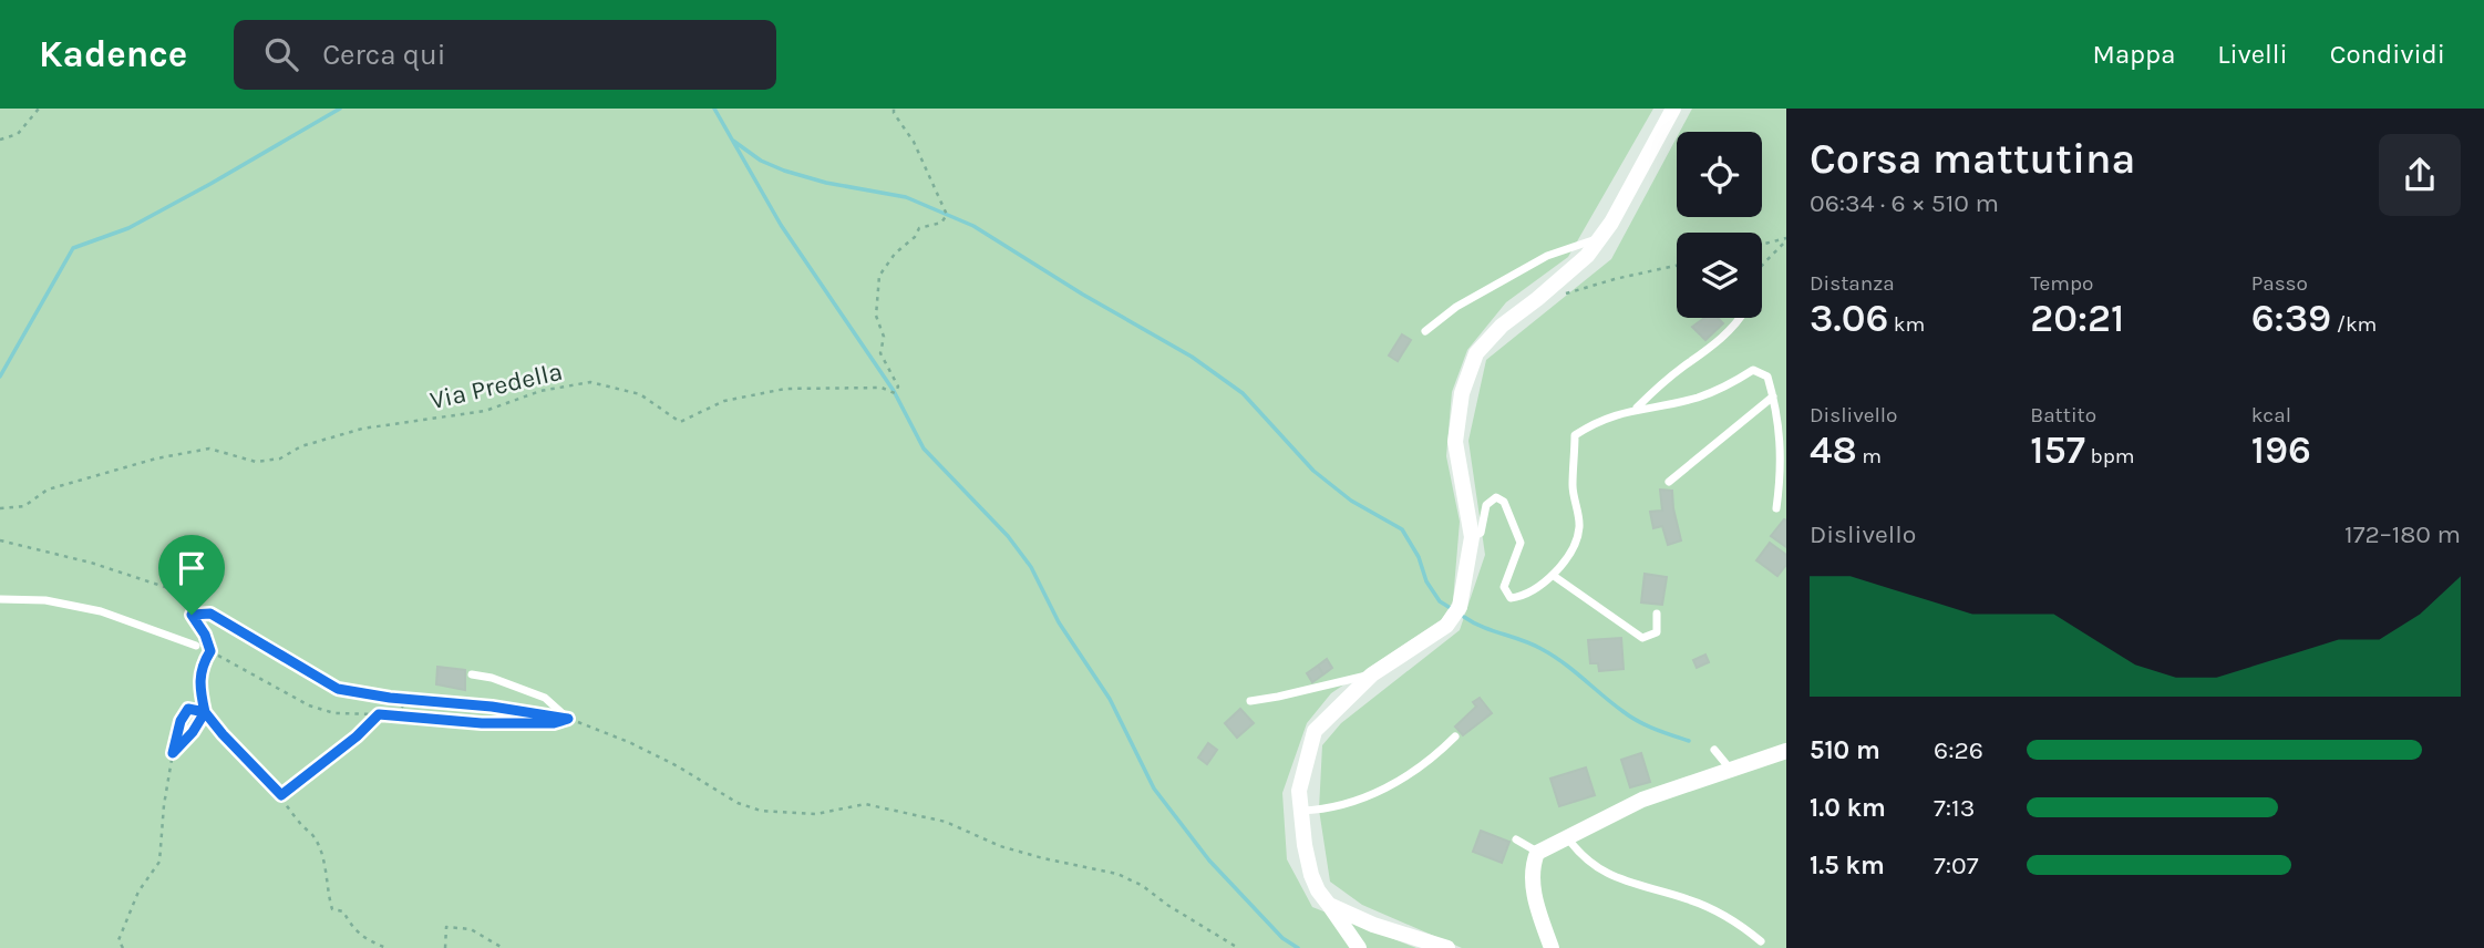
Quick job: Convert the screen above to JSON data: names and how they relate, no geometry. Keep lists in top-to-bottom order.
{
  "streets": {
    "path": ["Via Predella"]
  },
  "page": {
    "header": "Kadence",
    "search": "Cerca qui",
    "nav": ["Mappa", "Livelli", "Condividi"],
    "heading": ["Corsa mattutina", "06:34 · 6 × 510 m"],
    "stats": [
      ["Distanza", "3.06 km"],
      ["Tempo", "20:21"],
      ["Passo", "6:39 /km"],
      ["Dislivello", "48 m"],
      ["Battito", "157 bpm"],
      ["kcal", "196"]
    ],
    "chart": ["Dislivello", "172–180 m"],
    "list": [
      {
        "name": "510 m",
        "note": "6:26"
      },
      {
        "name": "1.0 km",
        "note": "7:13"
      },
      {
        "name": "1.5 km",
        "note": "7:07"
      }
    ]
  }
}
